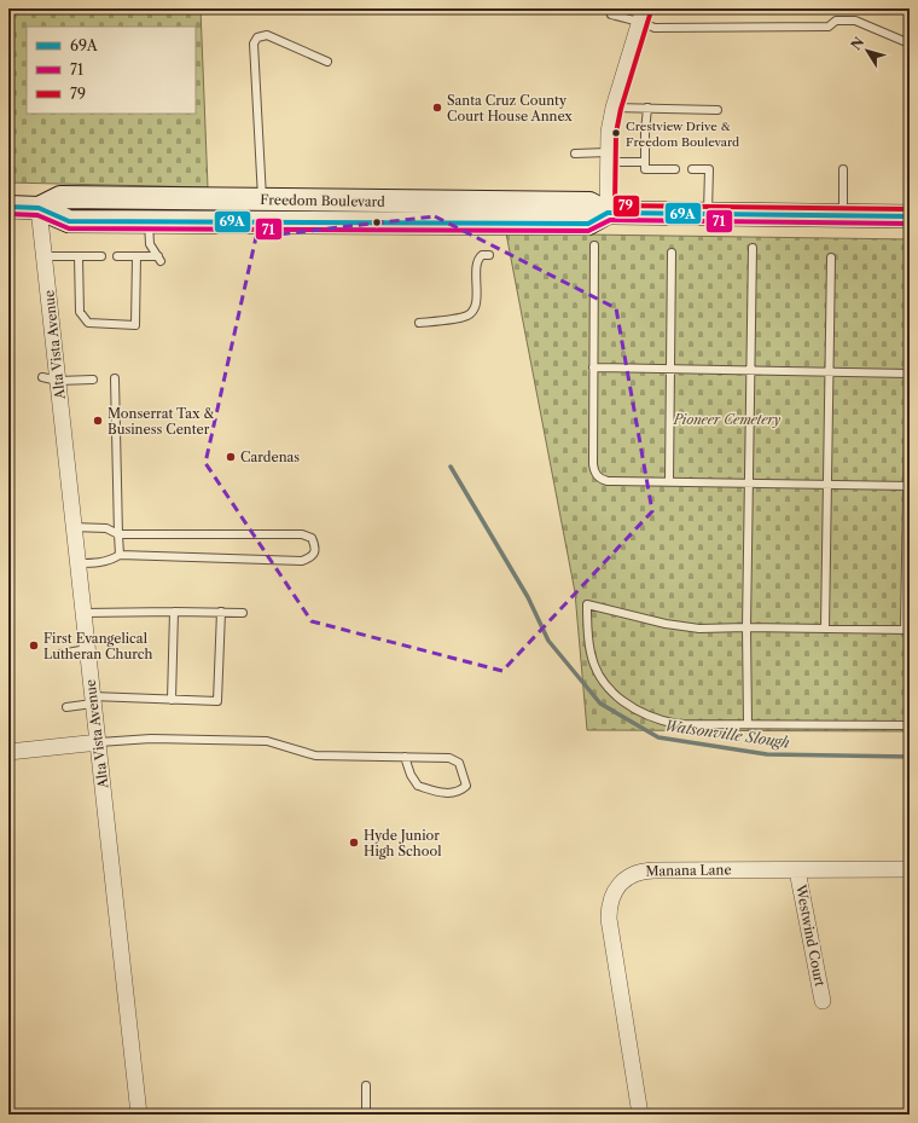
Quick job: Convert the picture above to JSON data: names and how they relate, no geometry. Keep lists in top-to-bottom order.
{
  "streets": {
    "main road": ["Freedom Boulevard"],
    "street": ["Alta Vista Avenue", "Manana Lane", "Westwind Court"]
  },
  "crossings": [
    ["Freedom Boulevard", "Alta Vista Avenue"],
    ["Manana Lane", "Westwind Court"]
  ],
  "water": ["Watsonville Slough"],
  "parks": ["Pioneer Cemetery"],
  "places": [
    "Santa Cruz County Court House Annex",
    "Crestview Drive & Freedom Boulevard",
    "Monserrat Tax & Business Center",
    "Cardenas",
    "First Evangelical Lutheran Church",
    "Hyde Junior High School"
  ],
  "lines": ["transit line 79", "transit line 69A", "transit line 71"],
  "legend": ["69A", "71", "79"],
  "north": "top left"
}
